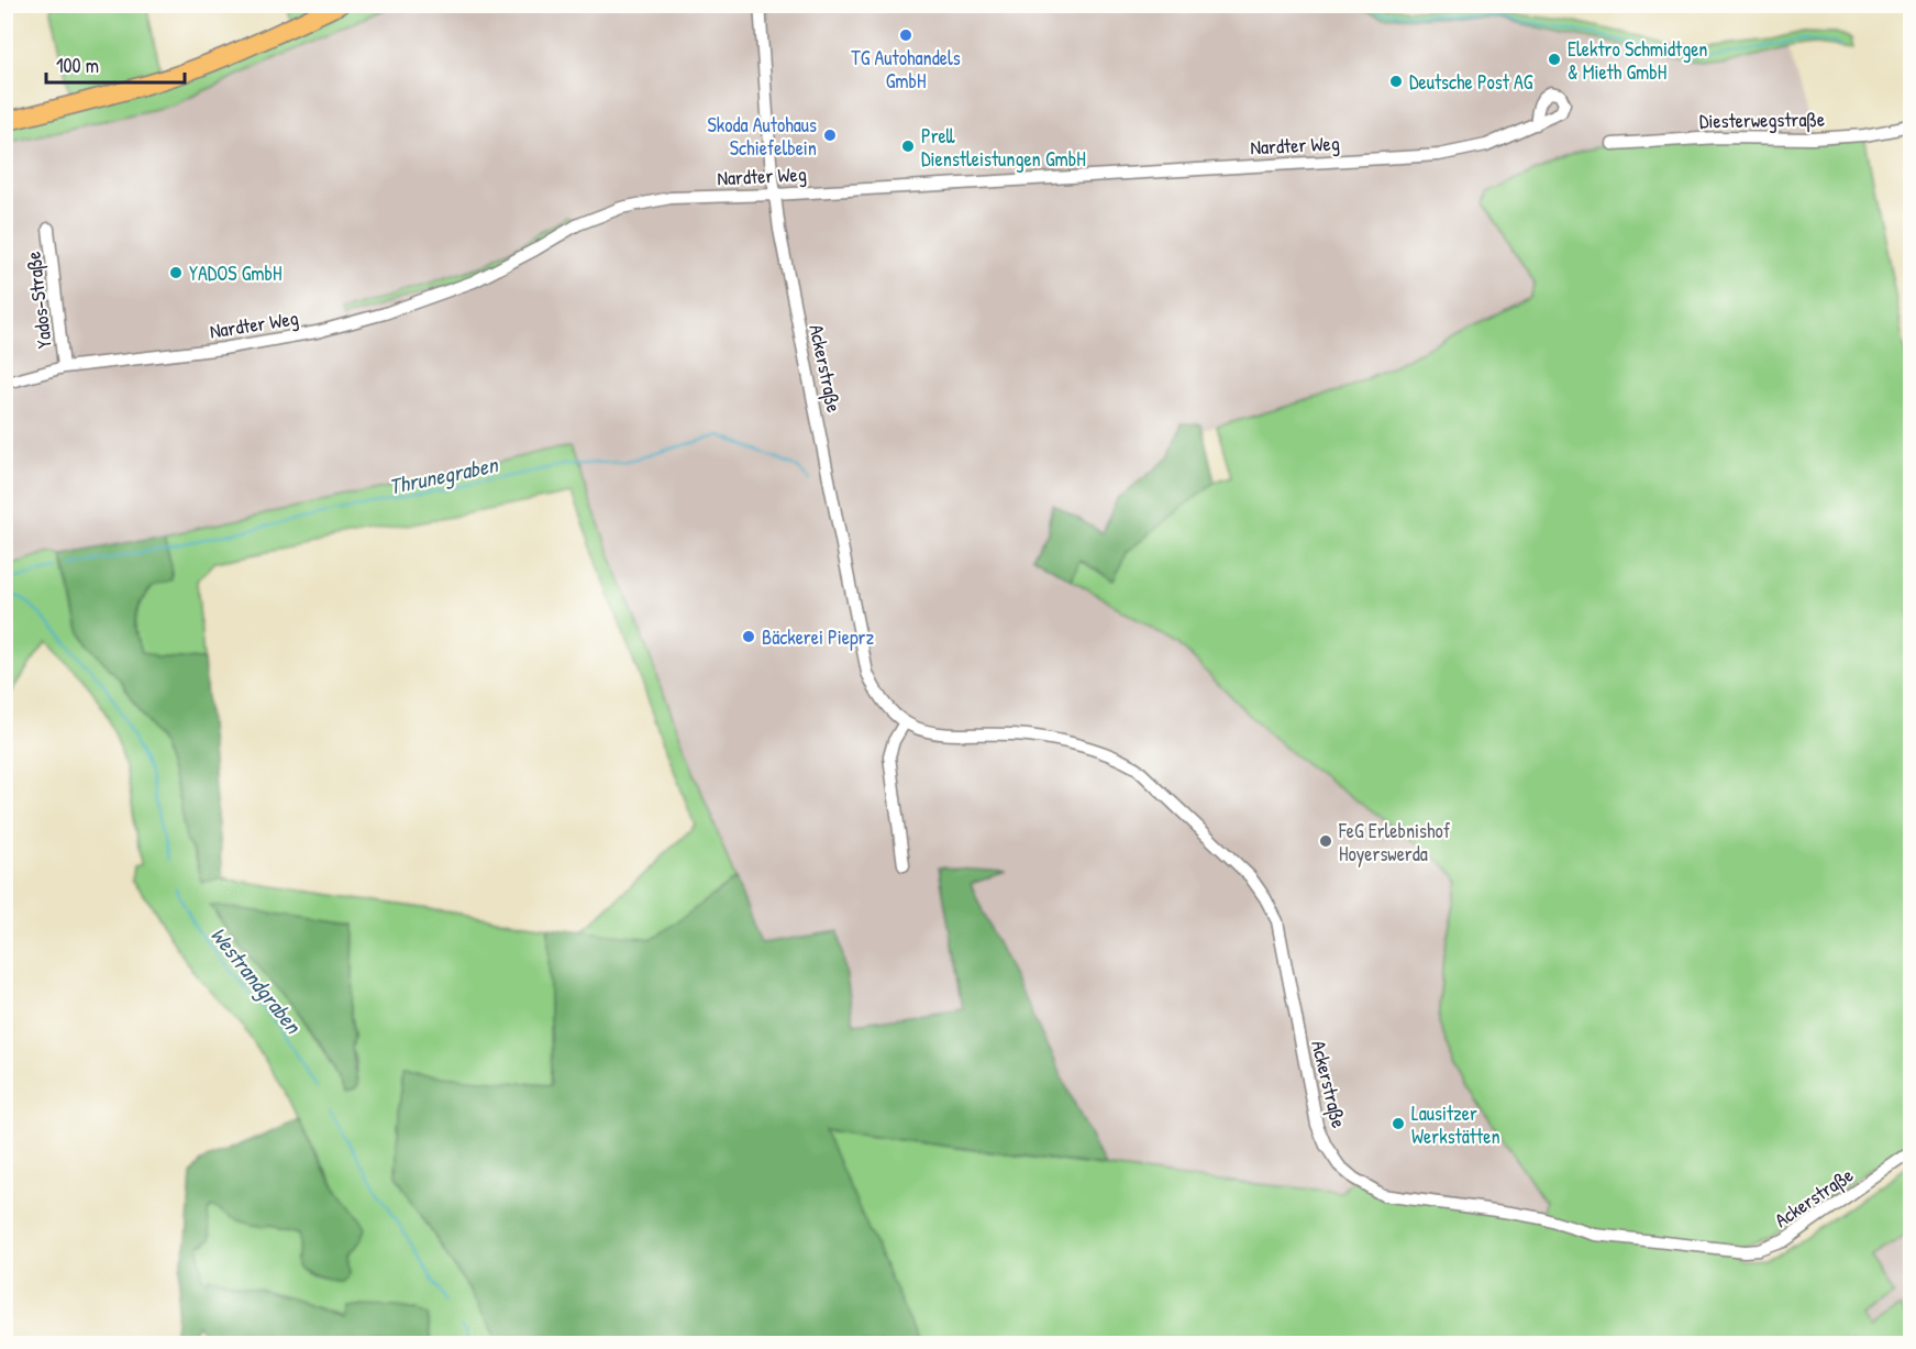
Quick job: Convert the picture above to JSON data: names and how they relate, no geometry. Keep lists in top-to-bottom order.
{
  "streets": {
    "street": [
      "Diesterwegstraße",
      "Nardter Weg",
      "Yados-Straße",
      "Ackerstraße"
    ]
  },
  "crossings": [
    ["Nardter Weg", "Yados-Straße"],
    ["Nardter Weg", "Ackerstraße"]
  ],
  "water": ["Thrunegraben", "Westrandgraben"],
  "places": [
    "TG Autohandels GmbH",
    "Elektro Schmidtgen & Mieth GmbH",
    "Deutsche Post AG",
    "Skoda Autohaus Schiefelbein",
    "Prell Dienstleistungen GmbH",
    "YADOS GmbH",
    "Bäckerei Pieprz",
    "FeG Erlebnishof Hoyerswerda",
    "Lausitzer Werkstätten"
  ],
  "scale_bar": "100 m"
}
